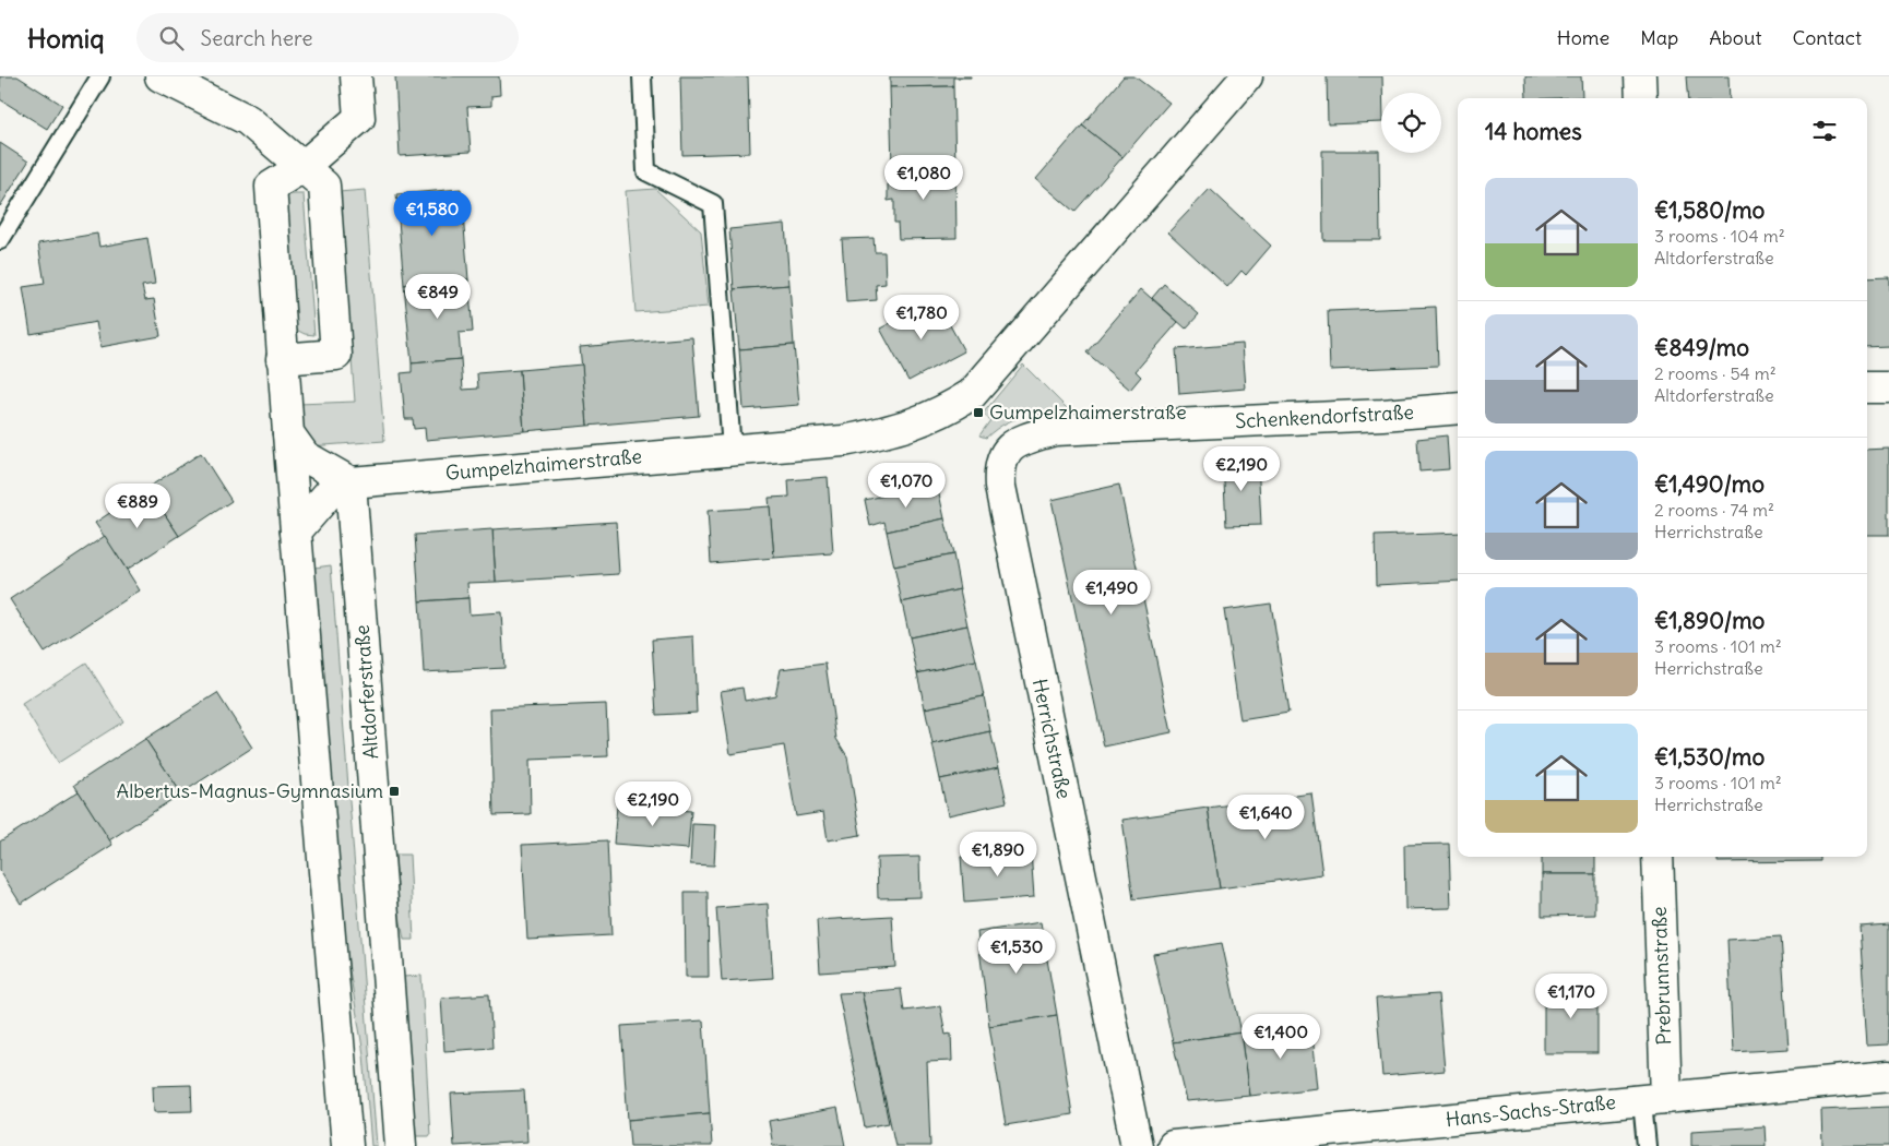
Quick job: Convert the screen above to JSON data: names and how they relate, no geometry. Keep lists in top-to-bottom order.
{
  "streets": {
    "street": [
      "Schenkendorfstraße",
      "Gumpelzhaimerstraße",
      "Altdorferstraße",
      "Herrichstraße",
      "Prebrunnstraße",
      "Hans-Sachs-Straße"
    ]
  },
  "crossings": [
    ["Schenkendorfstraße", "Herrichstraße"],
    ["Gumpelzhaimerstraße", "Altdorferstraße"],
    ["Prebrunnstraße", "Hans-Sachs-Straße"]
  ],
  "places": {
    "transit": ["Gumpelzhaimerstraße", "Albertus-Magnus-Gymnasium"]
  },
  "page": {
    "header": "Homiq",
    "search": "Search here",
    "nav": [
      "Home",
      "Map",
      "About",
      "Contact"
    ],
    "heading": "14 homes",
    "price": [
      "€1,080",
      "€1,580",
      "€849",
      "€1,780",
      "€2,190",
      "€1,070",
      "€889",
      "€1,490",
      "€2,190",
      "€1,640",
      "€1,890",
      "€1,530",
      "€1,170",
      "€1,400"
    ],
    "list": [
      {
        "name": "€1,580/mo",
        "note": "3 rooms · 104 m² · Altdorferstraße"
      },
      {
        "name": "€849/mo",
        "note": "2 rooms · 54 m² · Altdorferstraße"
      },
      {
        "name": "€1,490/mo",
        "note": "2 rooms · 74 m² · Herrichstraße"
      },
      {
        "name": "€1,890/mo",
        "note": "3 rooms · 101 m² · Herrichstraße"
      },
      {
        "name": "€1,530/mo",
        "note": "3 rooms · 101 m² · Herrichstraße"
      }
    ]
  }
}
